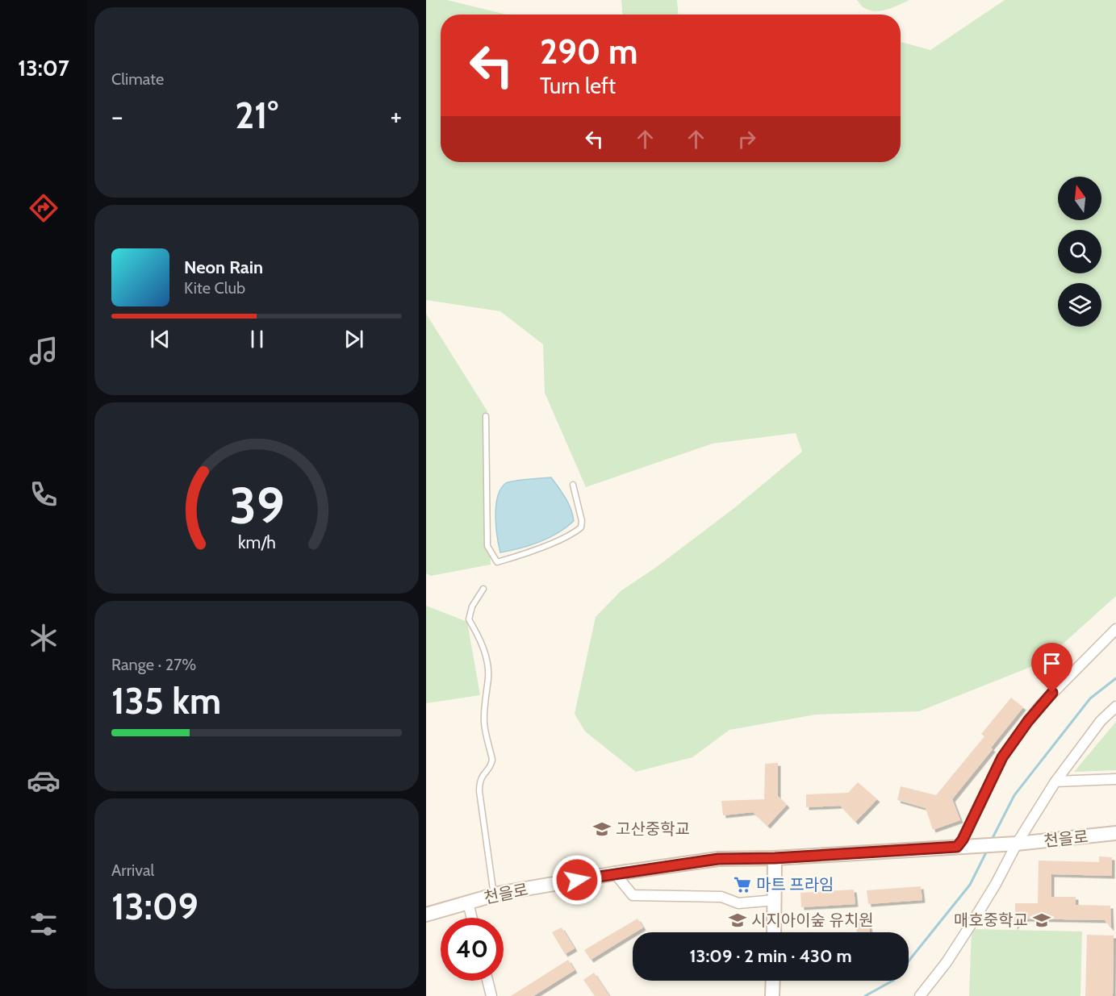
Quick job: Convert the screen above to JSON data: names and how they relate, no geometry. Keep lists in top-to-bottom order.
{
  "streets": {
    "street": ["천을로"]
  },
  "places": {
    "school or university": ["고산중학교", "시지아이숲 유치원", "매호중학교"],
    "supermarket": ["마트 프라임"]
  },
  "north": "top",
  "page": {
    "tabs": "13:07",
    "tile": [
      "Climate",
      ["Range · 27%", "135 km"],
      ["Arrival", "13:09"]
    ],
    "turn": ["290 m", "Turn left"],
    "heat": ["−", "21°", "+"],
    "song": ["Neon Rain", "Kite Club"],
    "limit": "40",
    "trip": "13:09 · 2 min · 430 m",
    "gauge": ["39", "km/h"]
  }
}
